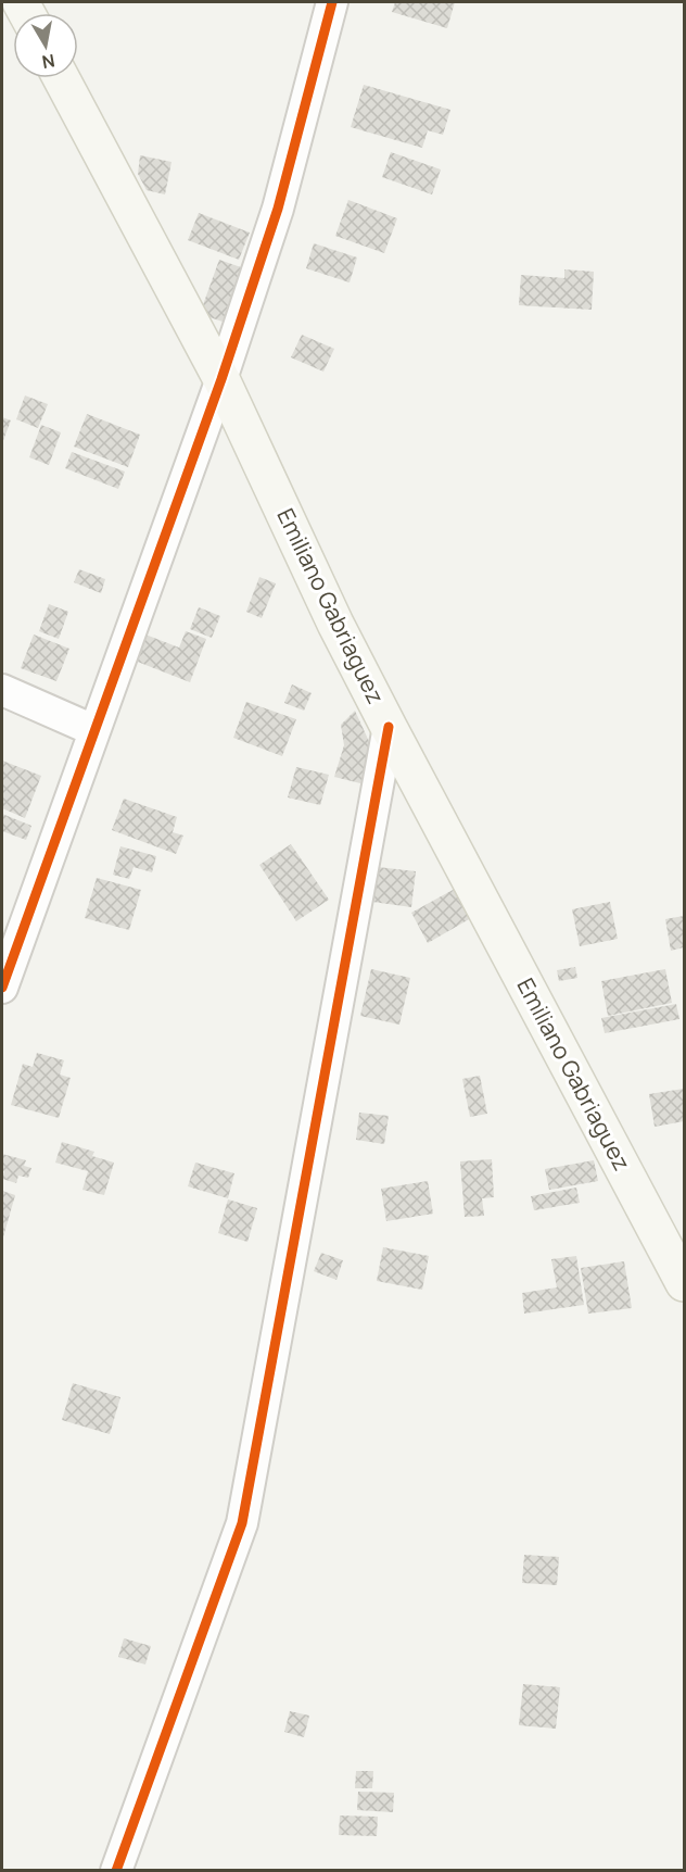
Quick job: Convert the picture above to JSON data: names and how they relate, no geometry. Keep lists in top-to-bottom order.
{
  "streets": {
    "main road": ["Emiliano Gabriaguez"]
  },
  "north": "bottom"
}
